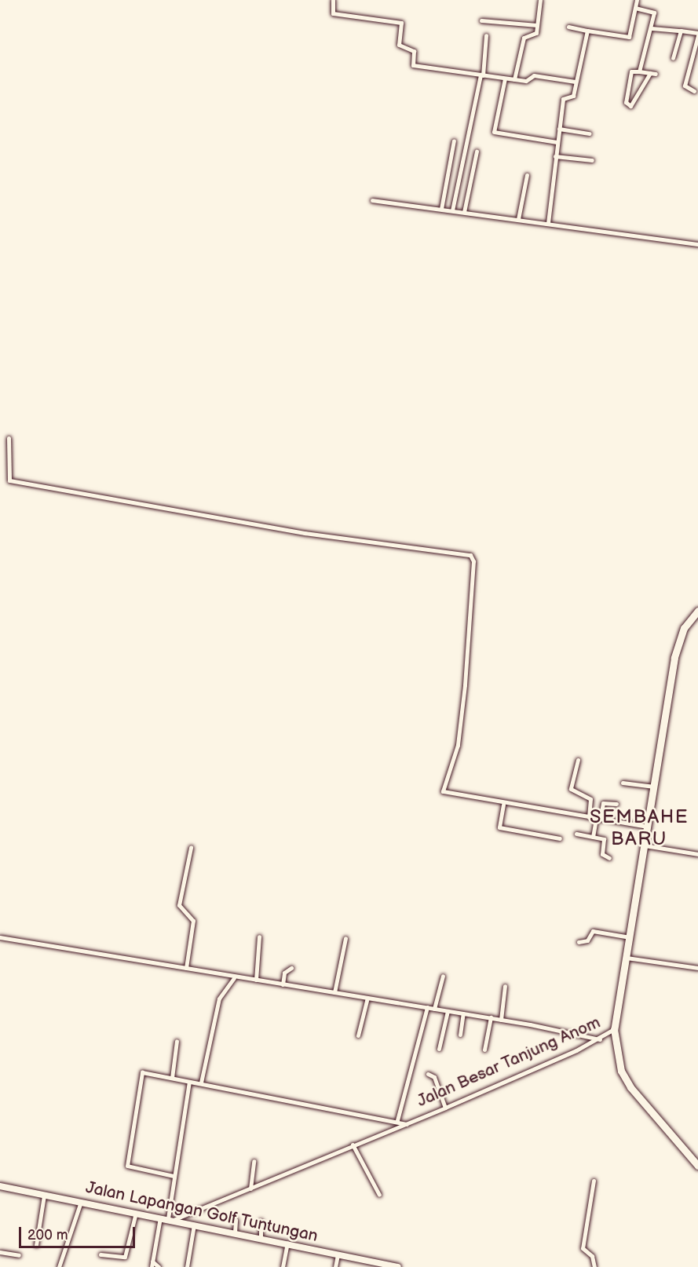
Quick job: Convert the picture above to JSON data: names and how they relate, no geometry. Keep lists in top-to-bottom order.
{
  "streets": {
    "main road": ["Jalan Besar Tanjung Anom"],
    "street": ["Jalan Lapangan Golf Tuntungan"]
  },
  "crossings": [
    ["Jalan Besar Tanjung Anom", "Jalan Lapangan Golf Tuntungan"]
  ],
  "districts": ["SEMBAHE BARU"],
  "scale_bar": "200 m"
}
